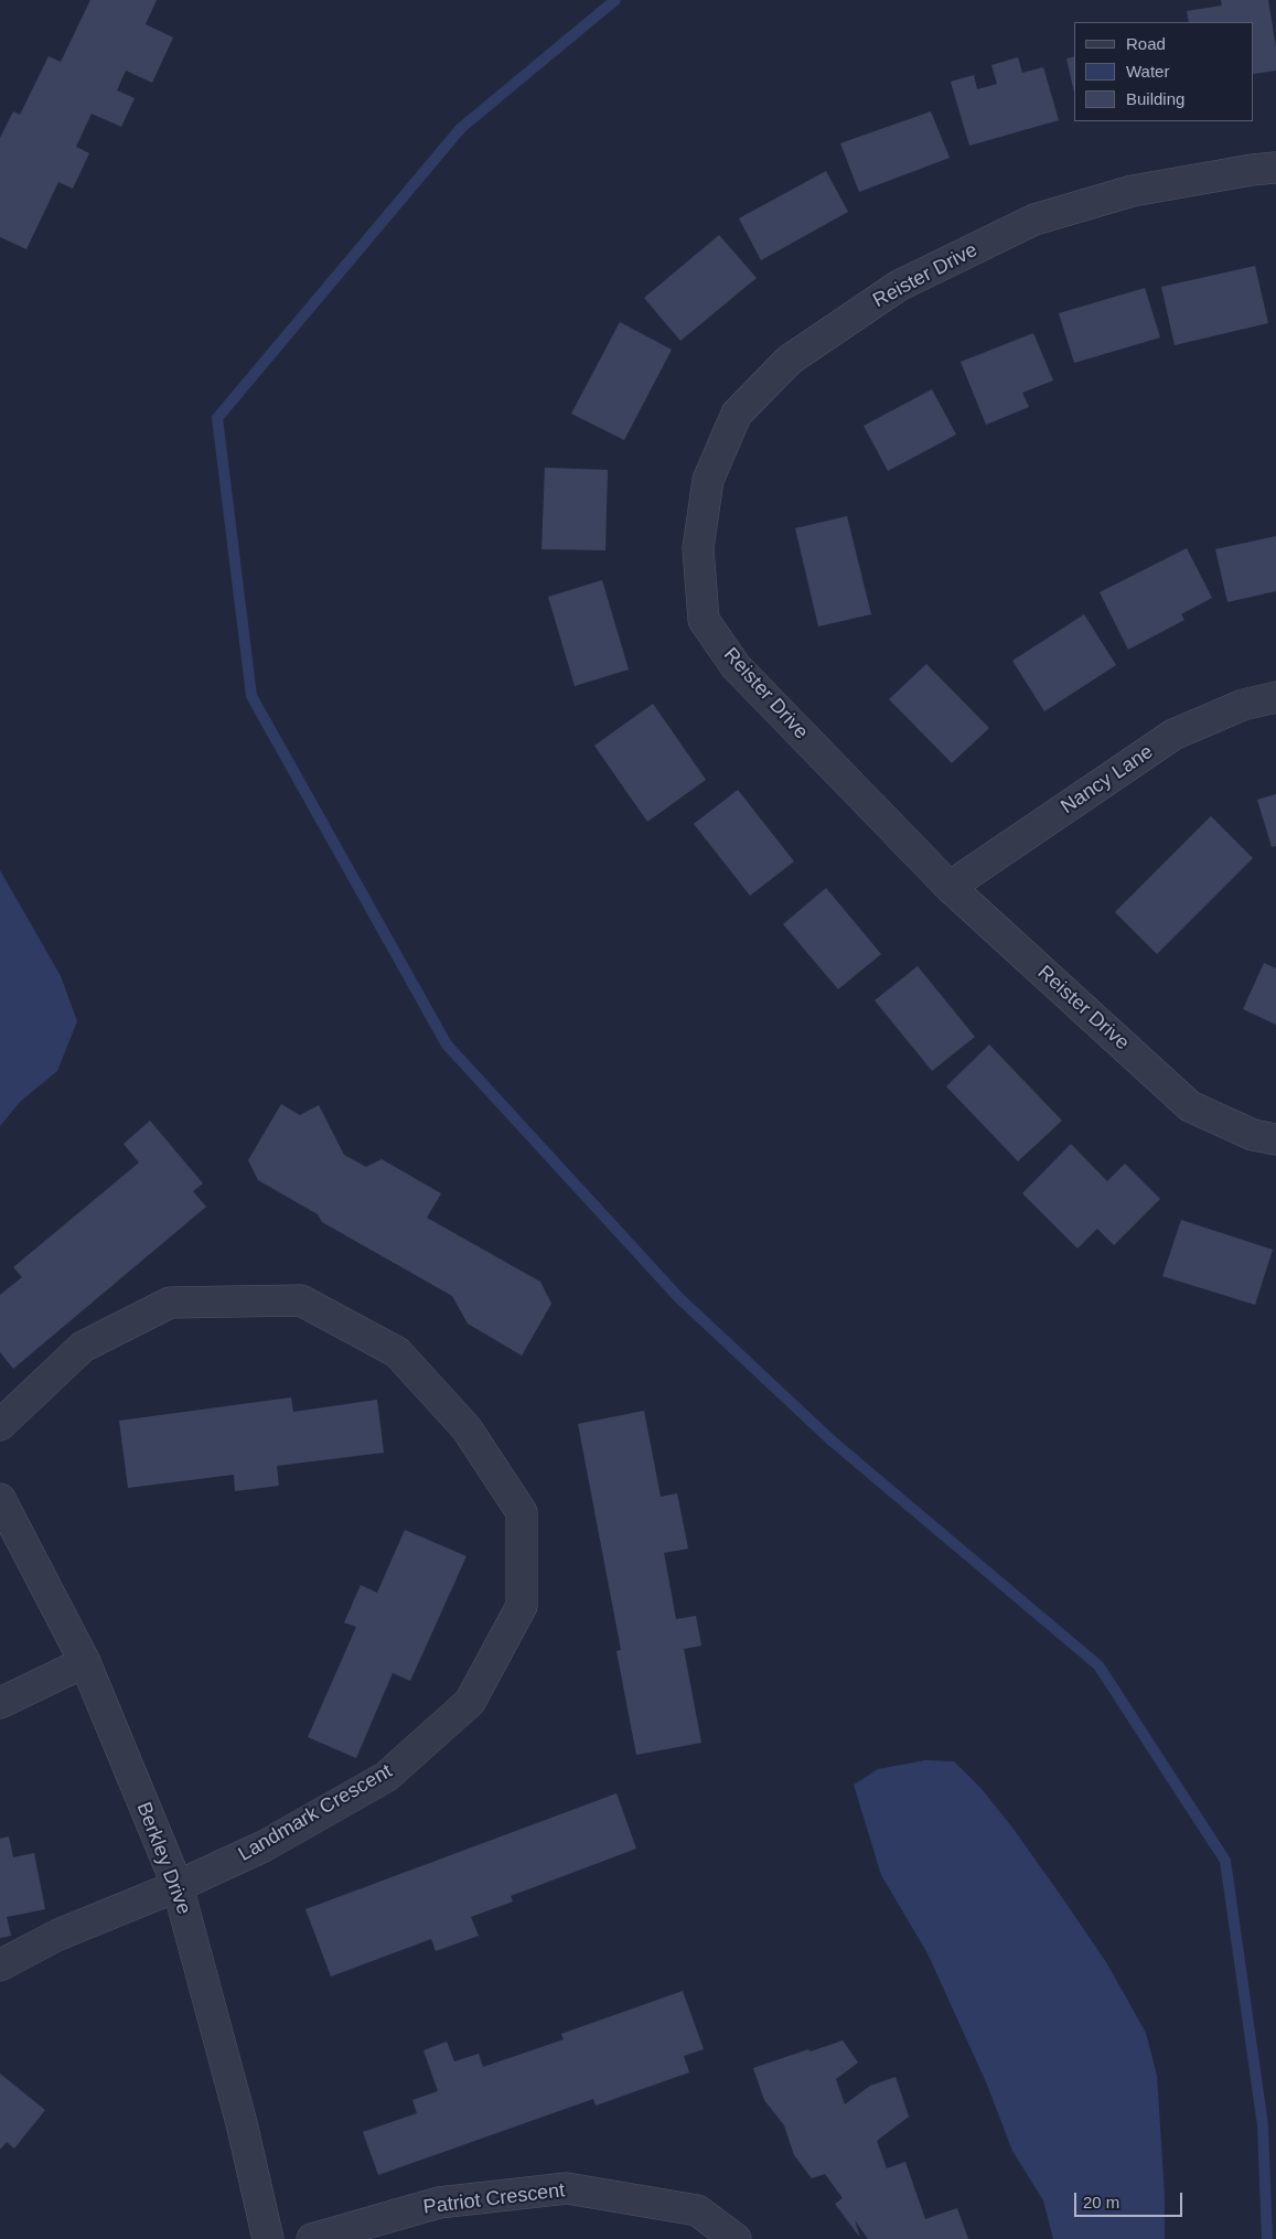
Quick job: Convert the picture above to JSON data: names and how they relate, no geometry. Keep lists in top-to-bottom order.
{
  "streets": {
    "street": [
      "Reister Drive",
      "Nancy Lane",
      "Landmark Crescent",
      "Berkley Drive",
      "Patriot Crescent"
    ]
  },
  "crossings": [
    ["Reister Drive", "Nancy Lane"],
    ["Landmark Crescent", "Berkley Drive"]
  ],
  "legend": ["Road", "Water", "Building"],
  "scale_bar": "20 m"
}
